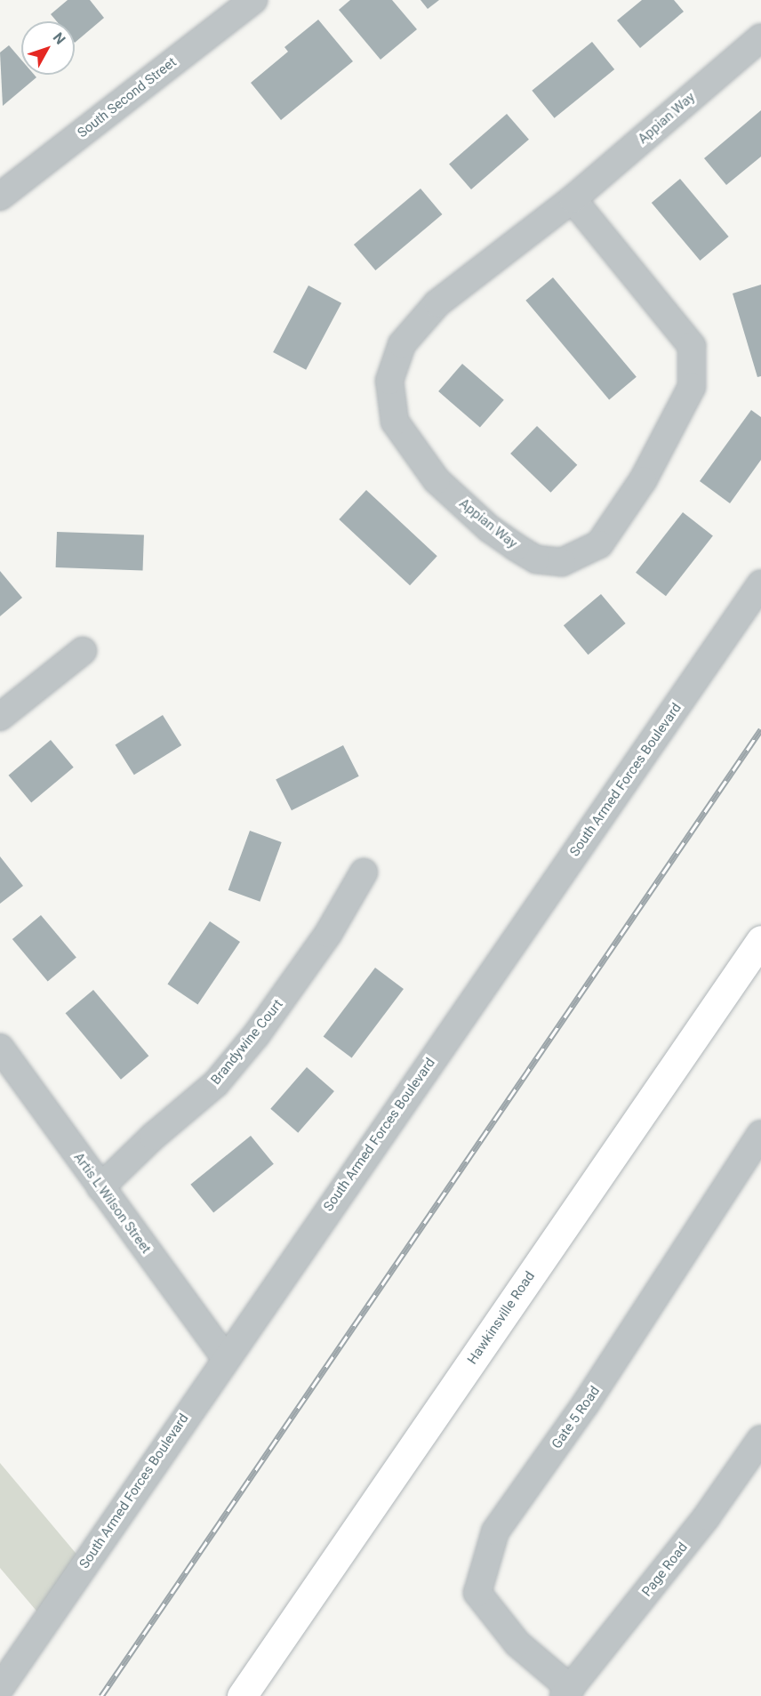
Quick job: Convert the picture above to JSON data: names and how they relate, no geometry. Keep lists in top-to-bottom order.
{
  "streets": {
    "main road": ["Hawkinsville Road"],
    "street": [
      "South Second Street",
      "Appian Way",
      "South Armed Forces Boulevard",
      "Brandywine Court",
      "Artis L Wilson Street",
      "Gate 5 Road",
      "Page Road"
    ]
  },
  "crossings": [
    ["South Armed Forces Boulevard", "Artis L Wilson Street"],
    ["Brandywine Court", "Artis L Wilson Street"],
    ["Gate 5 Road", "Page Road"]
  ],
  "north": "top right"
}
